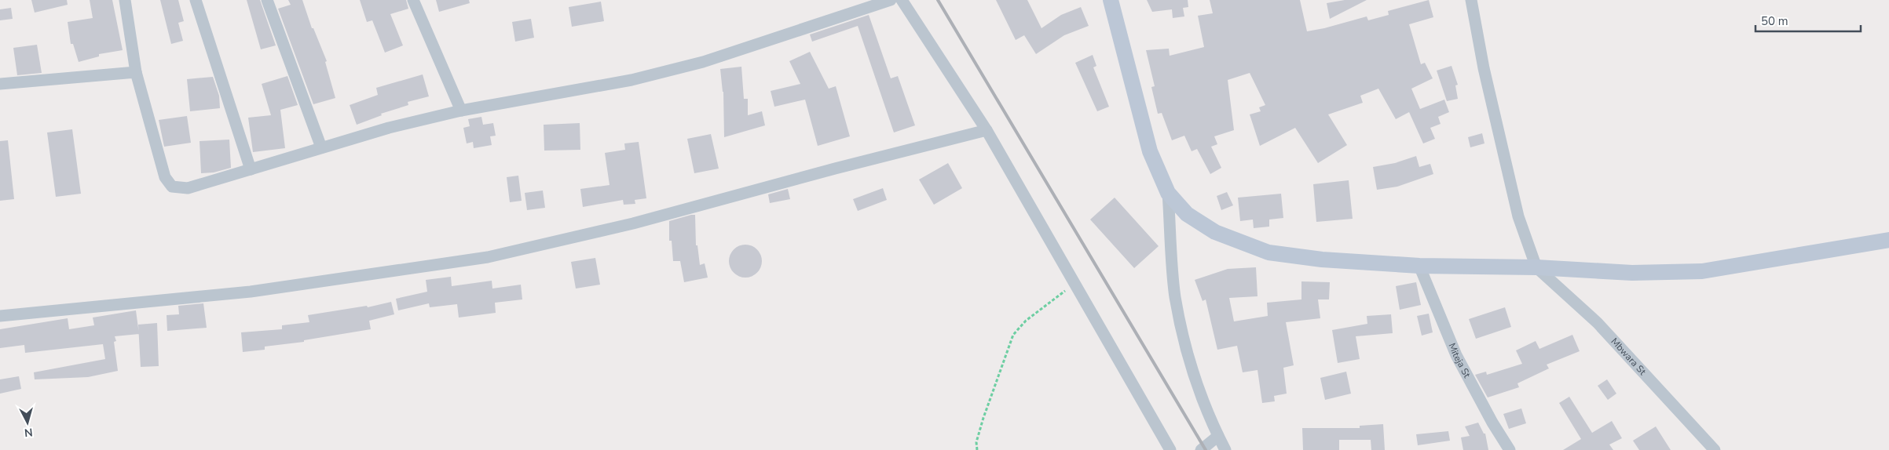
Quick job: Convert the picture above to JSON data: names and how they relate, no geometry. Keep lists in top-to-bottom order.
{
  "streets": {
    "street": ["Mbwara St", "Miteja St"]
  },
  "scale_bar": "50 m",
  "north": "bottom"
}
